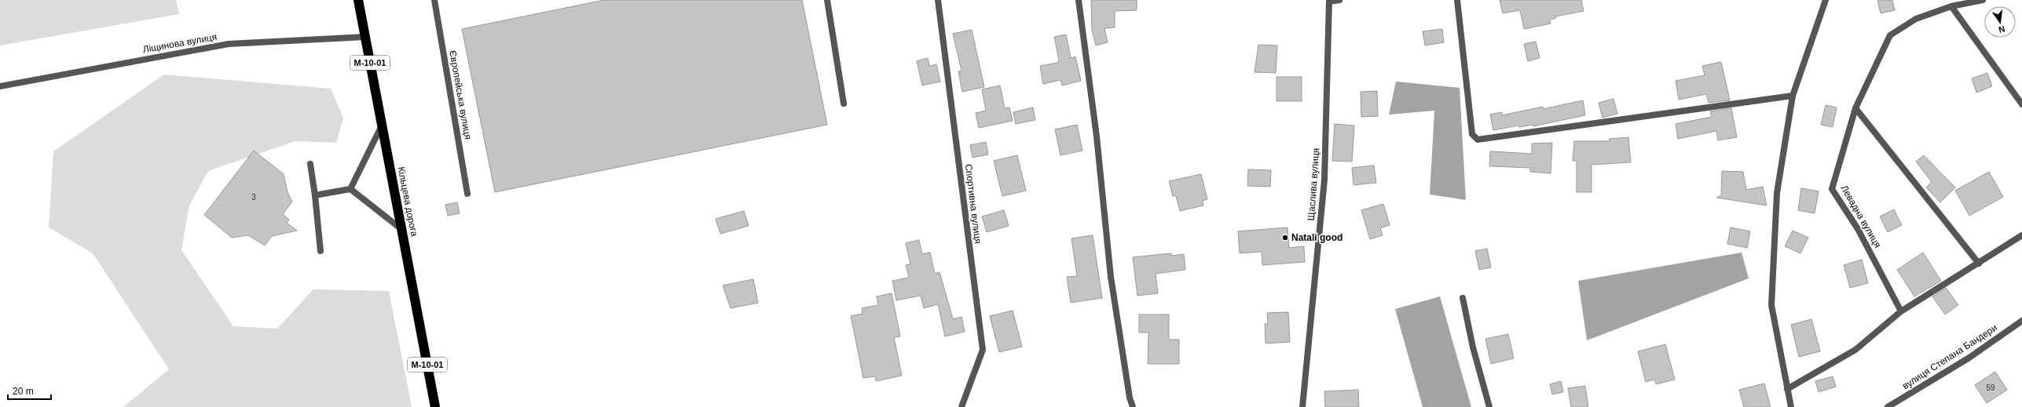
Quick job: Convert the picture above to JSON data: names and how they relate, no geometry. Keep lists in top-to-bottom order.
{
  "streets": {
    "highway": ["М-10-01", "Кільцева дорога"],
    "street": [
      "Ліщинова вулиця",
      "Європейська вулиця",
      "Щаслива вулиця",
      "Спортивна вулиця",
      "Левадна вулиця",
      "вулиця Степана Бандери"
    ]
  },
  "crossings": [
    ["Ліщинова вулиця", "Кільцева дорога"]
  ],
  "places": ["Natali good"],
  "house_numbers": ["3", "59"],
  "scale_bar": "20 m",
  "north": "bottom"
}
